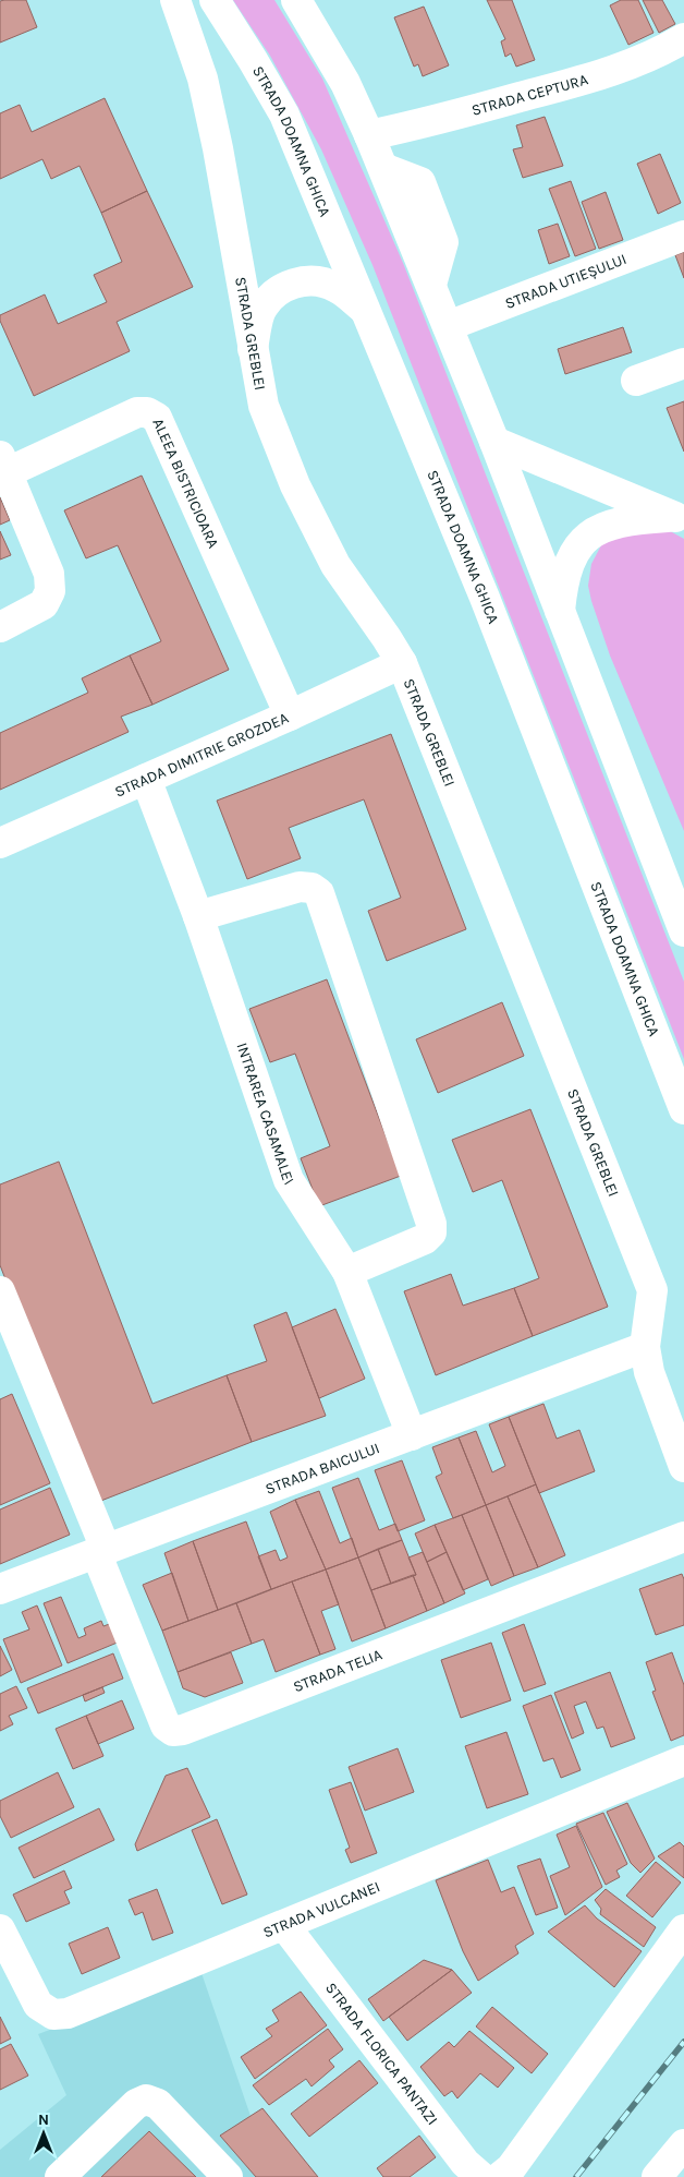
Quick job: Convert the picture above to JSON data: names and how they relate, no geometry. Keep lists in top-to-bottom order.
{
  "streets": {
    "street": [
      "STRADA CEPTURA",
      "STRADA DOAMNA GHICA",
      "STRADA UTIEȘULUI",
      "STRADA GREBLEI",
      "ALEEA BISTRICIOARA",
      "STRADA DIMITRIE GROZDEA",
      "INTRAREA CASAMALEI",
      "STRADA BAICULUI",
      "STRADA TELIA",
      "STRADA VULCANEI",
      "STRADA FLORICA PANTAZI"
    ]
  },
  "crossings": [
    ["STRADA GREBLEI", "STRADA DIMITRIE GROZDEA"],
    ["STRADA GREBLEI", "STRADA BAICULUI"],
    ["ALEEA BISTRICIOARA", "STRADA DIMITRIE GROZDEA"],
    ["STRADA DIMITRIE GROZDEA", "INTRAREA CASAMALEI"],
    ["INTRAREA CASAMALEI", "STRADA BAICULUI"],
    ["STRADA BAICULUI", "STRADA TELIA"],
    ["STRADA VULCANEI", "STRADA FLORICA PANTAZI"]
  ],
  "north": "top"
}
